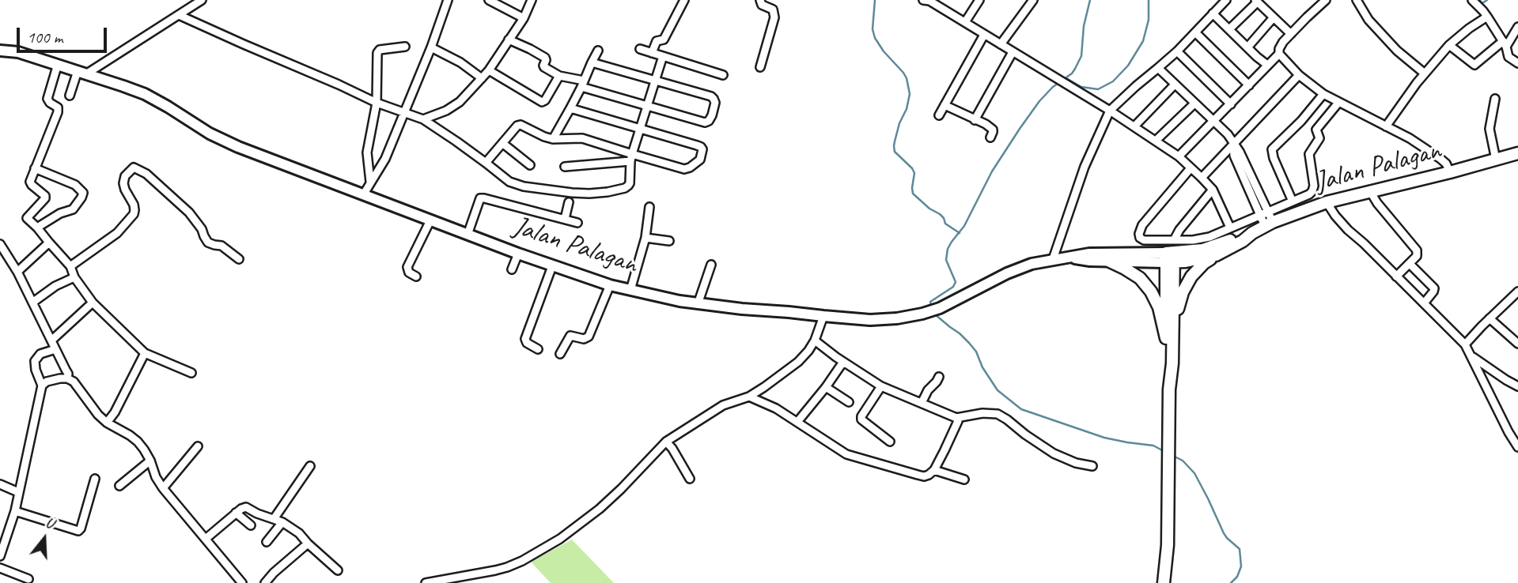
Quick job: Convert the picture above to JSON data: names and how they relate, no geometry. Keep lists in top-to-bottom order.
{
  "streets": {
    "highway": ["Jalan Palagan"]
  },
  "scale_bar": "100 m",
  "north": "top"
}
